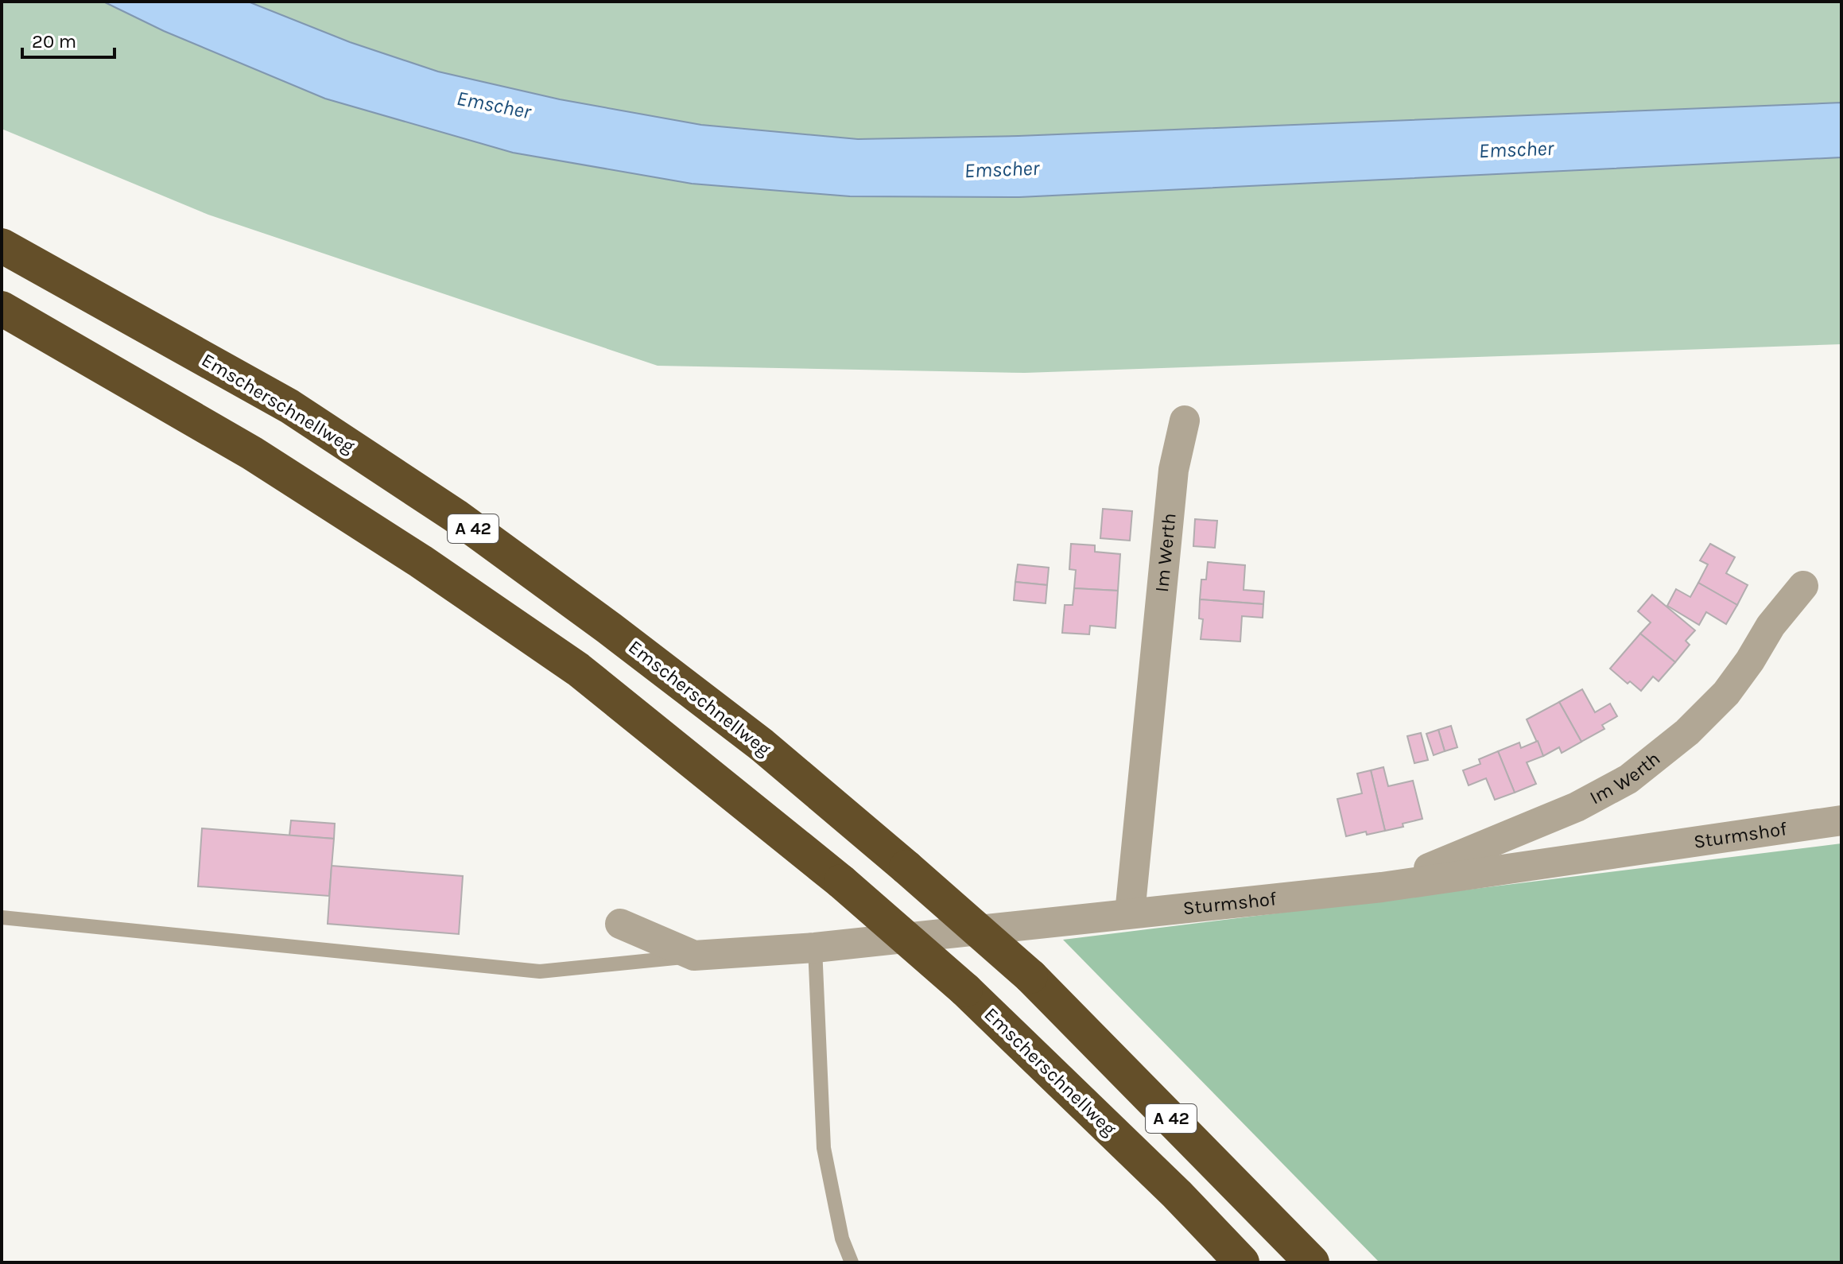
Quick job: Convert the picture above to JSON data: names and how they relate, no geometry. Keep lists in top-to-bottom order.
{
  "streets": {
    "highway": ["Emscherschnellweg", "A 42"],
    "street": ["Im Werth", "Sturmshof"]
  },
  "crossings": [
    ["Im Werth", "Sturmshof"]
  ],
  "water": ["Emscher"],
  "scale_bar": "20 m"
}
